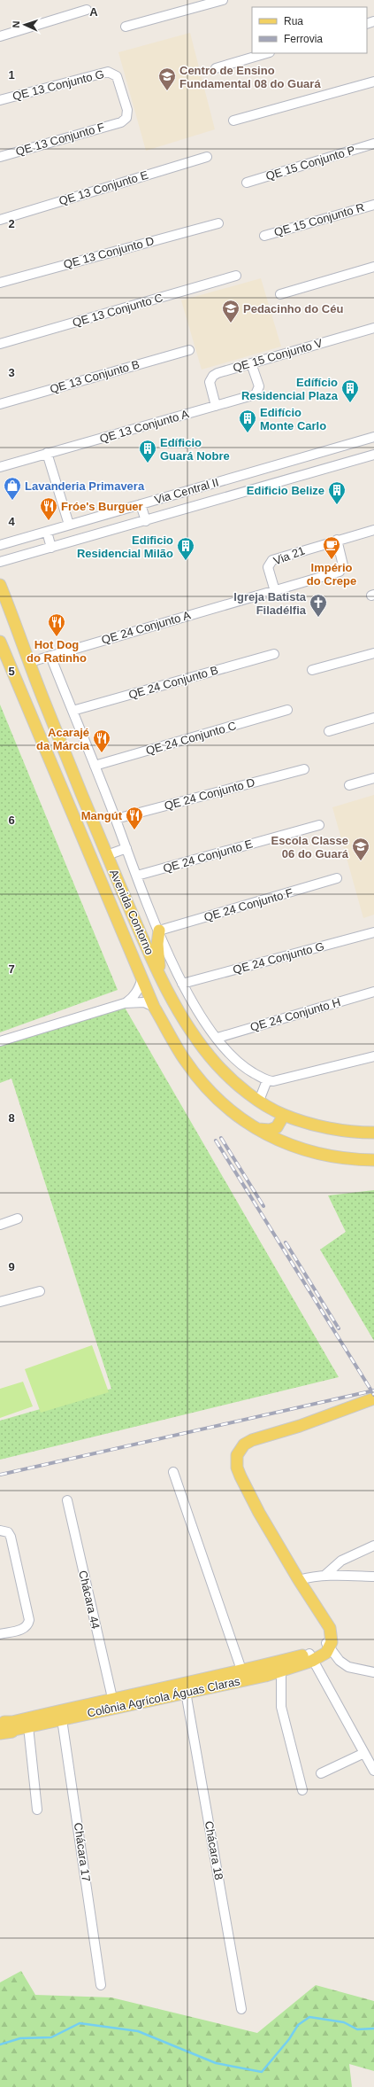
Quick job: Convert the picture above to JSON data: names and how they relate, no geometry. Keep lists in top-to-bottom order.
{
  "streets": {
    "main road": ["Avenida Contorno", "Colônia Agrícola Águas Claras"],
    "street": [
      "QE 13 Conjunto G",
      "QE 13 Conjunto F",
      "QE 15 Conjunto P",
      "QE 13 Conjunto E",
      "QE 15 Conjunto R",
      "QE 13 Conjunto D",
      "QE 13 Conjunto C",
      "QE 15 Conjunto V",
      "QE 13 Conjunto B",
      "QE 13 Conjunto A",
      "Via Central II",
      "Via 21",
      "QE 24 Conjunto A",
      "QE 24 Conjunto B",
      "QE 24 Conjunto C",
      "QE 24 Conjunto D",
      "QE 24 Conjunto E",
      "QE 24 Conjunto F",
      "QE 24 Conjunto G",
      "QE 24 Conjunto H",
      "Chácara 44",
      "Chácara 18",
      "Chácara 17"
    ]
  },
  "crossings": [
    ["QE 13 Conjunto G", "QE 13 Conjunto F"],
    ["QE 15 Conjunto V", "QE 13 Conjunto A"],
    ["Via 21", "QE 24 Conjunto A"],
    ["QE 24 Conjunto A", "Avenida Contorno"],
    ["Chácara 44", "Colônia Agrícola Águas Claras"],
    ["Colônia Agrícola Águas Claras", "Chácara 18"],
    ["Colônia Agrícola Águas Claras", "Chácara 17"]
  ],
  "places": {
    "school or university": ["Centro de Ensino Fundamental 08 do Guará", "Pedacinho do Céu", "Escola Classe 06 do Guará"],
    "building": [
      "Edífício Residencial Plaza",
      "Edifício Monte Carlo",
      "Edíficio Guará Nobre",
      "Edificio Belize",
      "Edificio Residencial Milão"
    ],
    "shop": ["Lavanderia Primavera"],
    "restaurant": [
      "Fróe's Burguer",
      "Hot Dog do Ratinho",
      "Acarajé da Márcia",
      "Mangút"
    ],
    "cafe": ["Império do Crepe"],
    "church": ["Igreja Batista Filadélfia"]
  },
  "legend": ["Rua", "Ferrovia"],
  "north": "left",
  "grid": {
    "columns": ["A"],
    "rows": [
      "1",
      "2",
      "3",
      "4",
      "5",
      "6",
      "7",
      "8",
      "9"
    ]
  }
}
